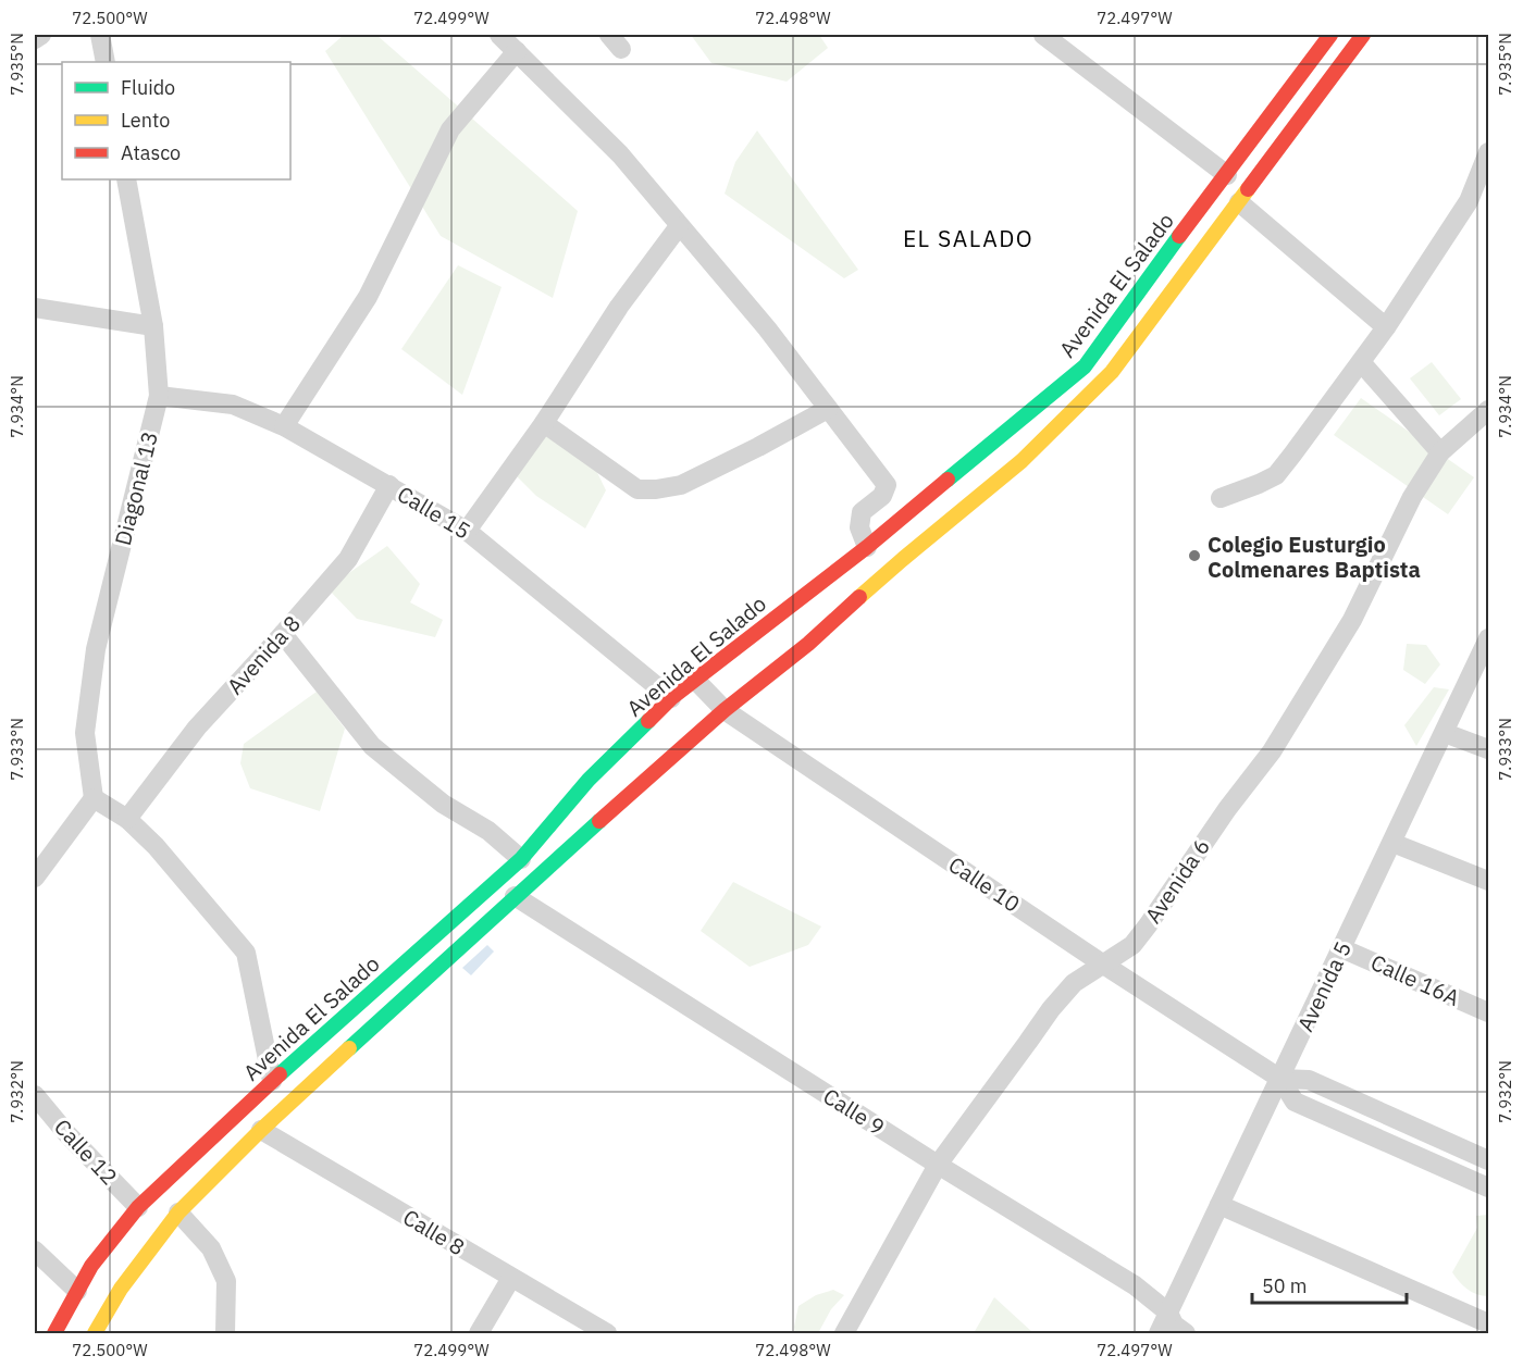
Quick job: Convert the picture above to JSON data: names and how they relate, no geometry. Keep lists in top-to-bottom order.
{
  "streets": {
    "main road": ["Avenida El Salado"],
    "street": [
      "Diagonal 13",
      "Calle 15",
      "Avenida 8",
      "Avenida 6",
      "Calle 10",
      "Calle 16A",
      "Avenida 5",
      "Calle 9",
      "Calle 12",
      "Calle 8"
    ]
  },
  "crossings": [
    ["Avenida El Salado", "Calle 15"],
    ["Avenida El Salado", "Calle 10"],
    ["Avenida El Salado", "Calle 12"],
    ["Diagonal 13", "Calle 15"],
    ["Calle 15", "Avenida 8"],
    ["Avenida 6", "Calle 10"],
    ["Avenida 6", "Calle 9"],
    ["Calle 10", "Avenida 5"],
    ["Calle 16A", "Avenida 5"],
    ["Avenida 5", "Calle 9"]
  ],
  "districts": ["EL SALADO"],
  "places": ["Colegio Eusturgio Colmenares Baptista"],
  "legend": ["Fluido", "Lento", "Atasco"],
  "scale_bar": "50 m",
  "coordinates": [
    "72.500°W",
    "72.499°W",
    "72.498°W",
    "72.497°W",
    "7.935°N",
    "7.934°N",
    "7.933°N",
    "7.932°N"
  ]
}
